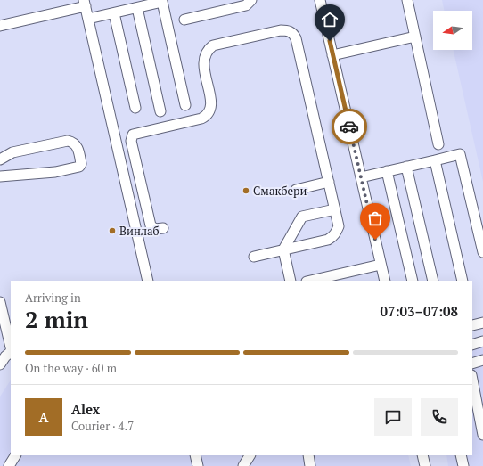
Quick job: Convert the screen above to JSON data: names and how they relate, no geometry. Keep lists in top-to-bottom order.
{
  "places": ["Смакбери", "Винлаб"],
  "north": "left",
  "page": {
    "heading": ["2 min", "Arriving in", "07:03–07:08"],
    "panel": ["Alex", "Courier · 4.7"],
    "bar": "On the way · 60 m",
    "round": "A"
  }
}
